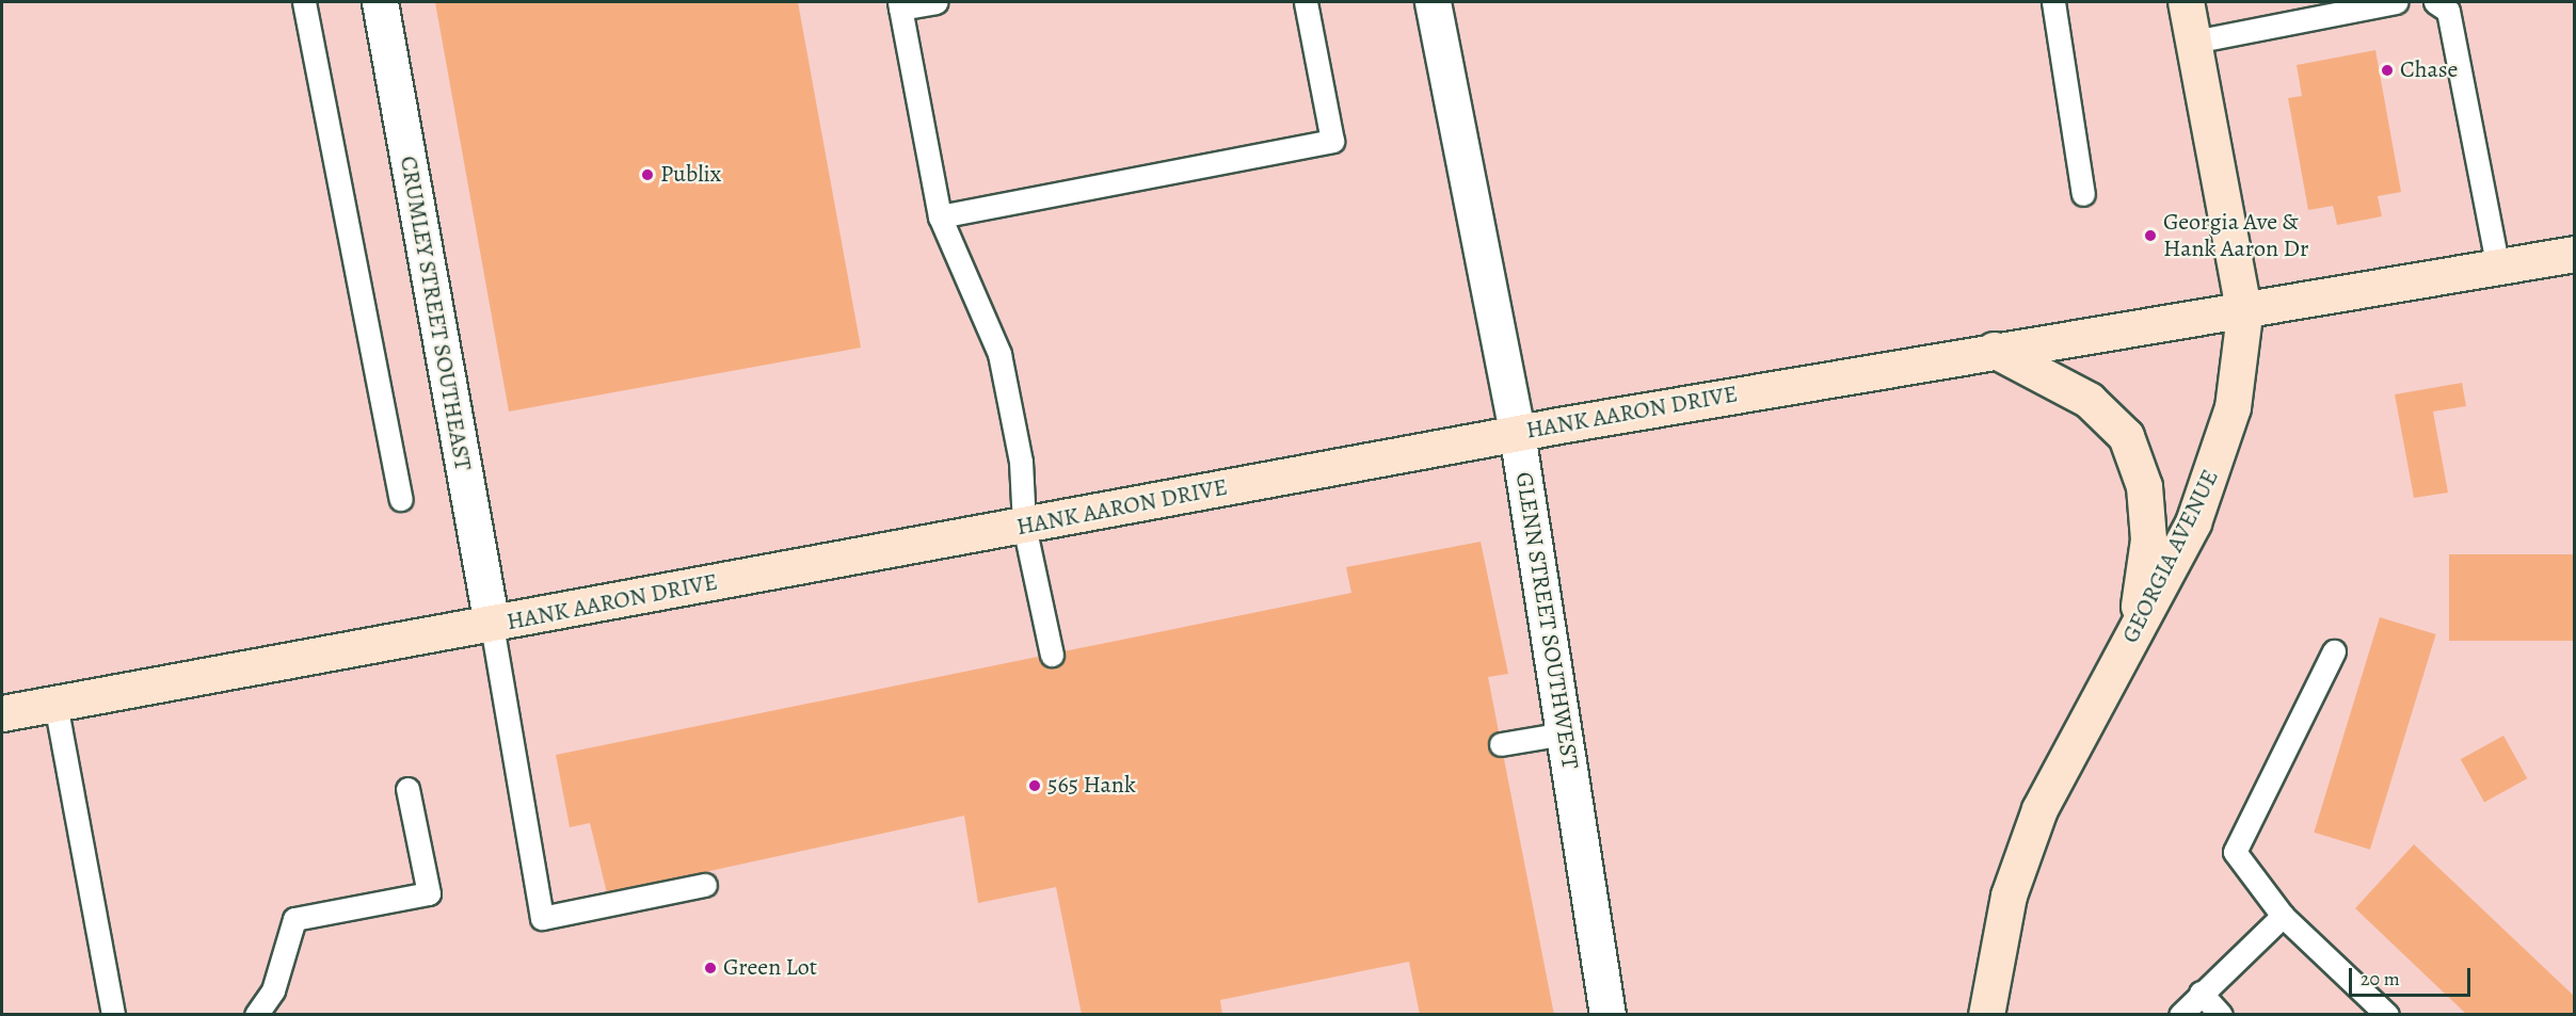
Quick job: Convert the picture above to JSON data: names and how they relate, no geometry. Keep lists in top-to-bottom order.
{
  "streets": {
    "main road": ["HANK AARON DRIVE", "GEORGIA AVENUE"],
    "street": ["CRUMLEY STREET SOUTHEAST", "GLENN STREET SOUTHWEST"]
  },
  "crossings": [
    ["CRUMLEY STREET SOUTHEAST", "HANK AARON DRIVE"],
    ["HANK AARON DRIVE", "GEORGIA AVENUE"],
    ["HANK AARON DRIVE", "GLENN STREET SOUTHWEST"]
  ],
  "places": [
    "Chase",
    "Publix",
    "Georgia Ave & Hank Aaron Dr",
    "565 Hank",
    "Green Lot"
  ],
  "scale_bar": "20 m"
}
